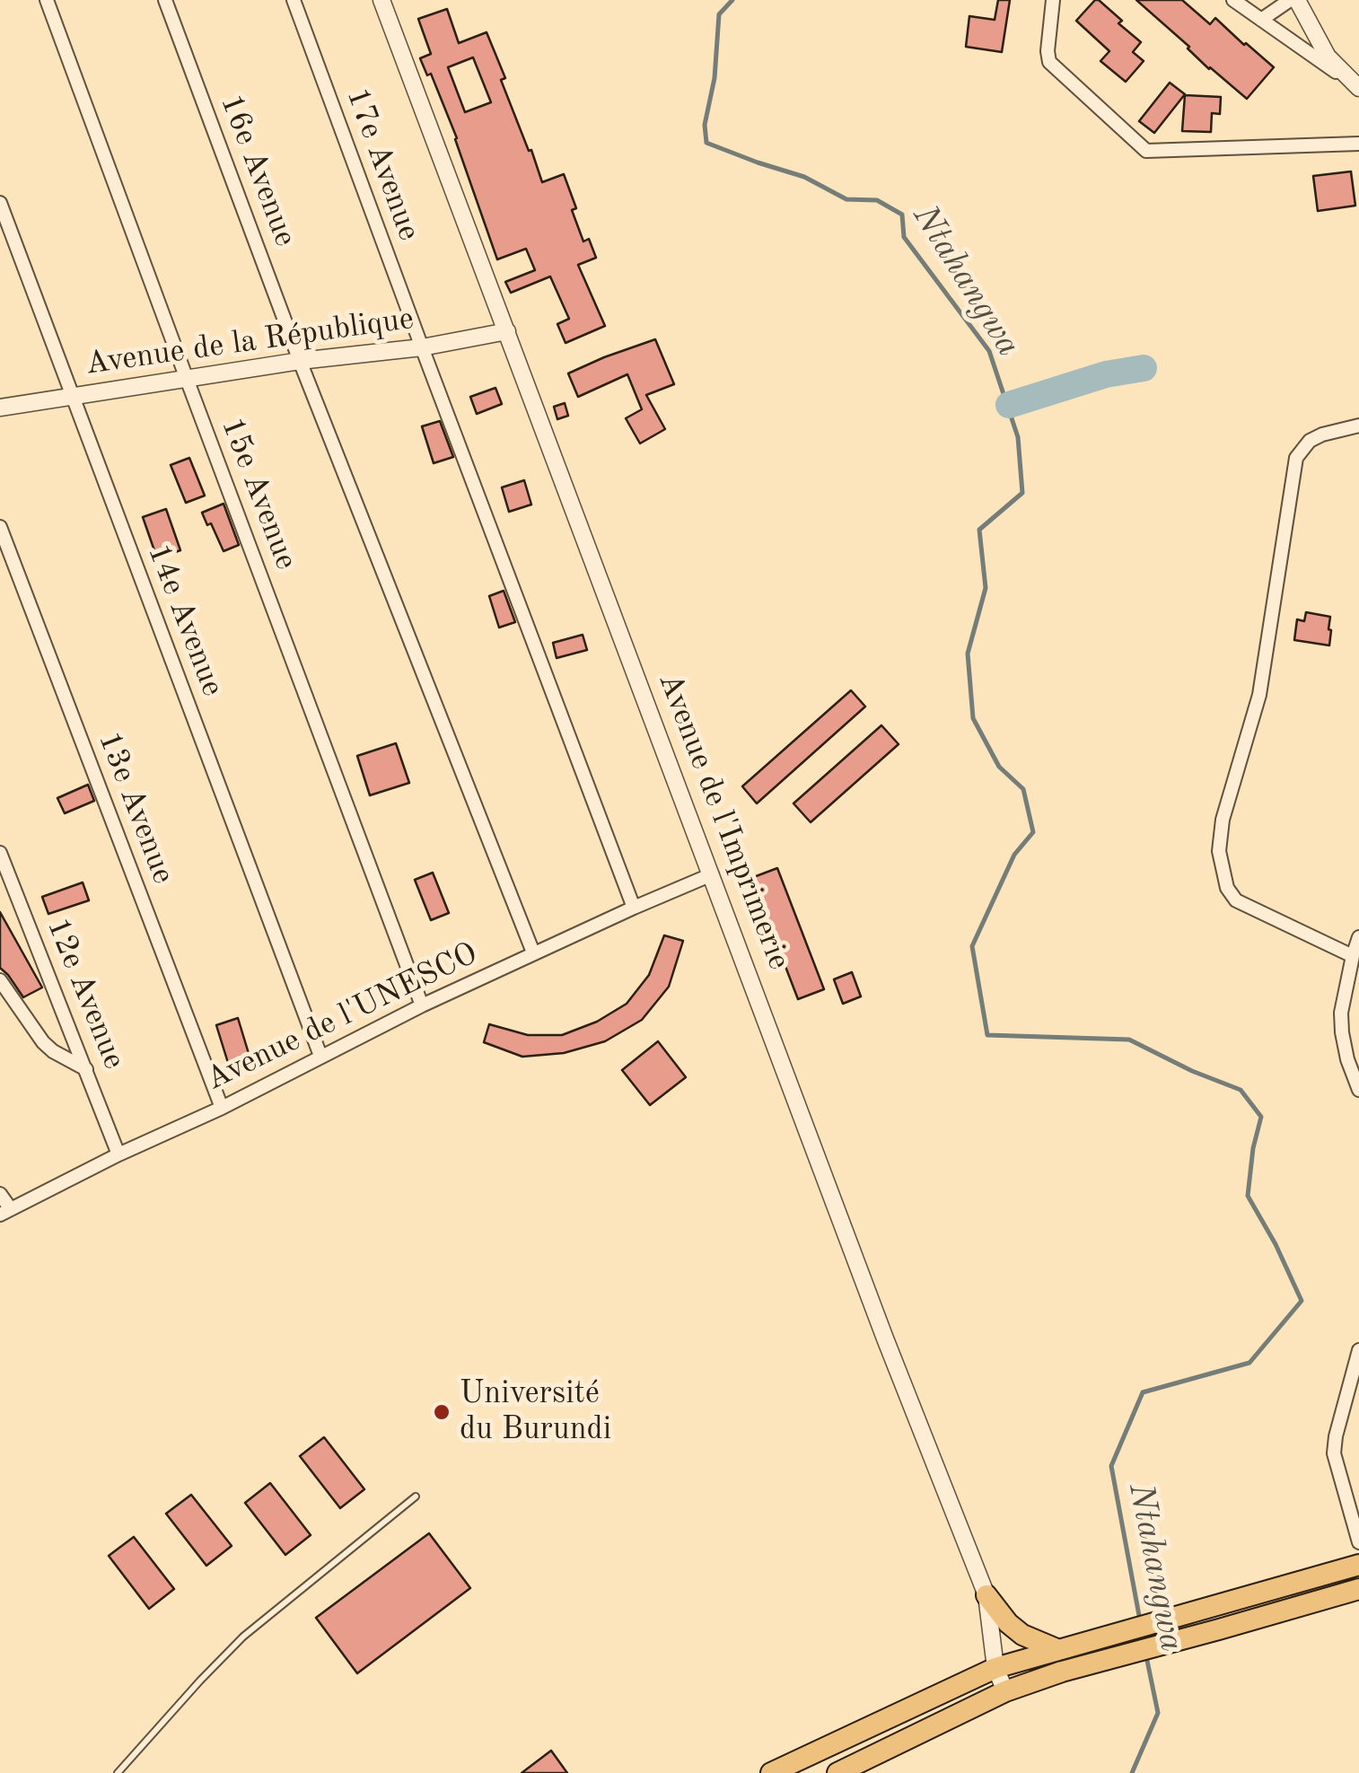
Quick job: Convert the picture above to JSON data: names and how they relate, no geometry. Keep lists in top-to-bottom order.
{
  "streets": {
    "street": [
      "17e Avenue",
      "16e Avenue",
      "Avenue de la République",
      "15e Avenue",
      "14e Avenue",
      "13e Avenue",
      "Avenue de l'Imprimerie",
      "12e Avenue",
      "Avenue de l'UNESCO"
    ]
  },
  "crossings": [
    ["17e Avenue", "Avenue de la République"],
    ["17e Avenue", "Avenue de l'UNESCO"],
    ["16e Avenue", "Avenue de la République"],
    ["16e Avenue", "Avenue de l'UNESCO"],
    ["Avenue de la République", "15e Avenue"],
    ["Avenue de la République", "14e Avenue"],
    ["Avenue de la République", "Avenue de l'Imprimerie"],
    ["15e Avenue", "Avenue de l'UNESCO"],
    ["14e Avenue", "Avenue de l'UNESCO"],
    ["13e Avenue", "Avenue de l'UNESCO"],
    ["Avenue de l'Imprimerie", "Avenue de l'UNESCO"],
    ["12e Avenue", "Avenue de l'UNESCO"]
  ],
  "water": ["Ntahangwa"],
  "places": ["Université du Burundi"]
}
